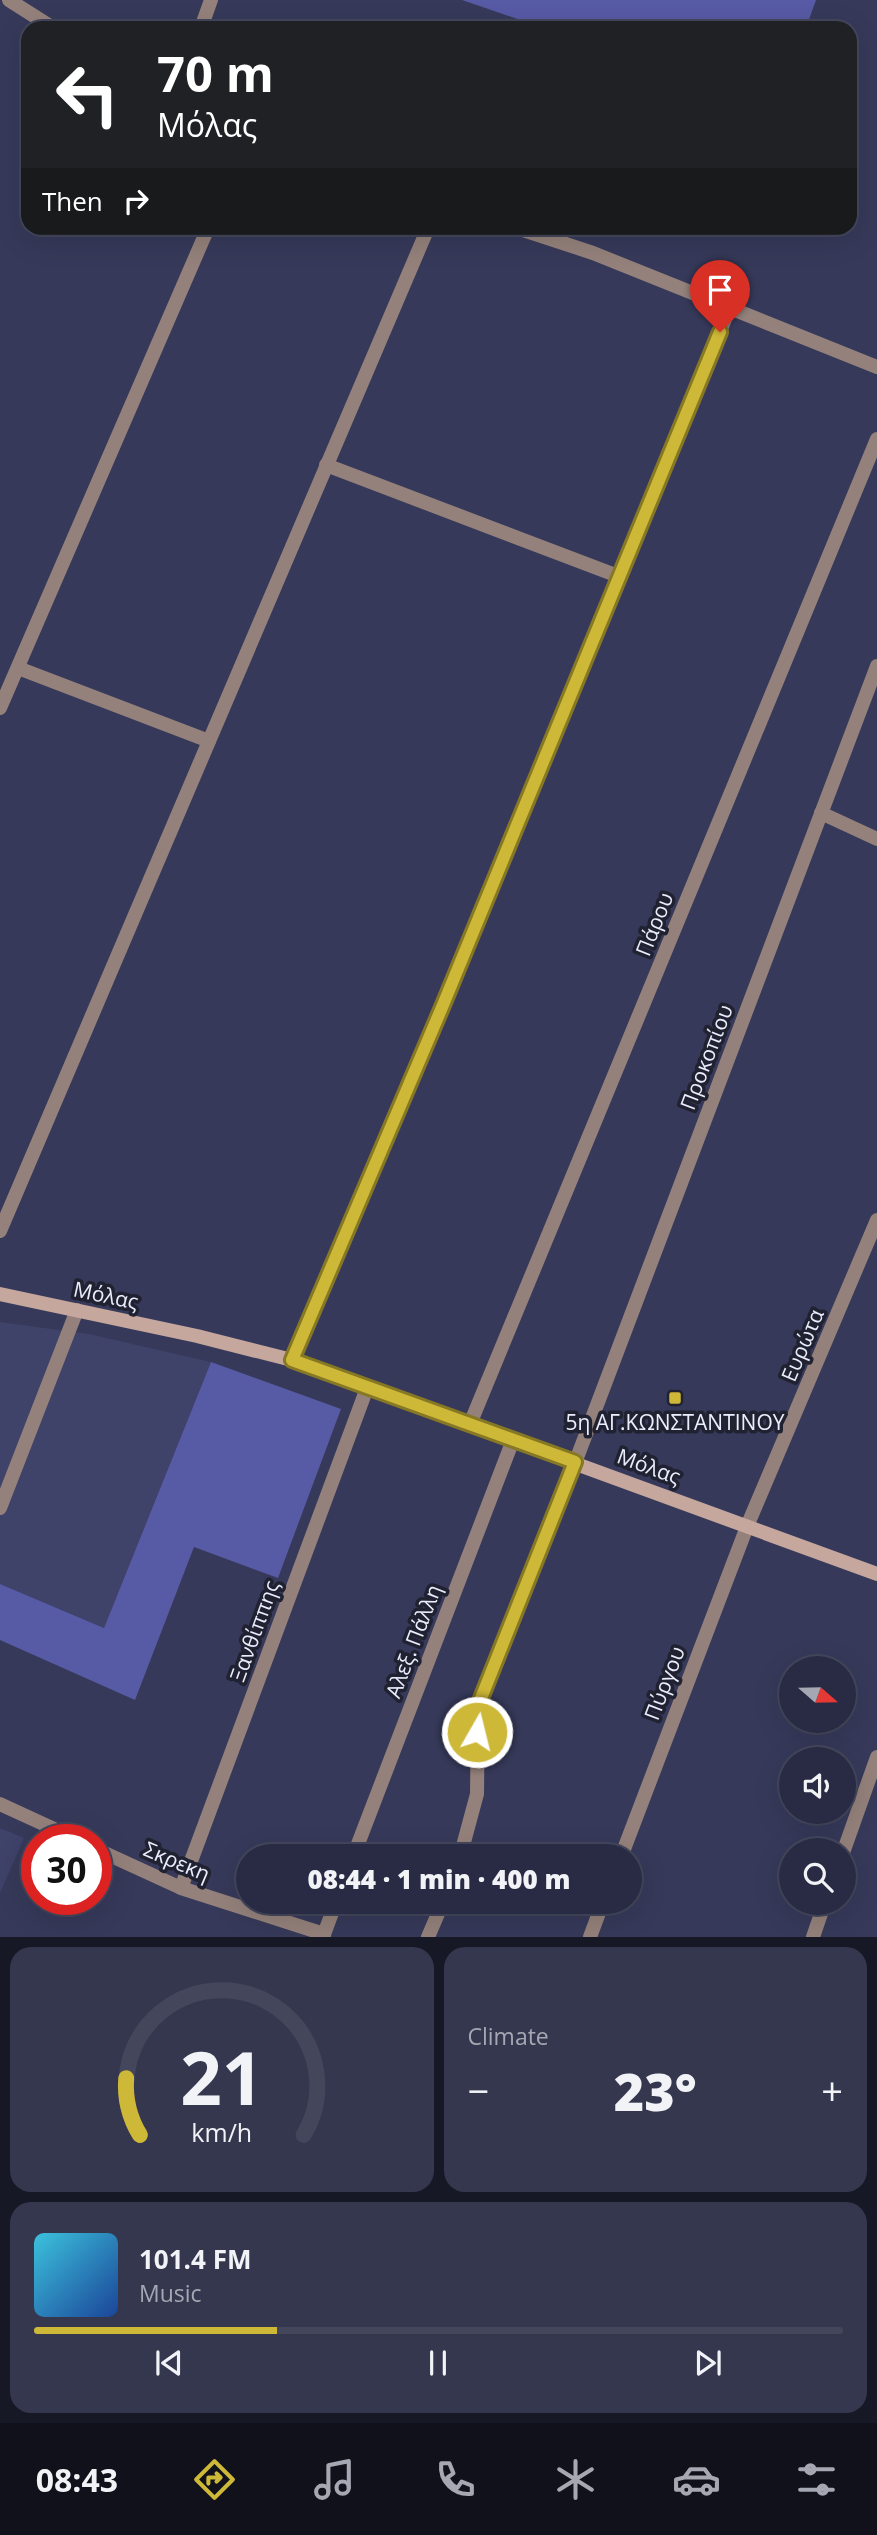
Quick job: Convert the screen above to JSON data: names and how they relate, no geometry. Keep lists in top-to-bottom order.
{
  "streets": {
    "street": [
      "Πάρου",
      "Προκοπίου",
      "Μόλας",
      "Ευρώτα",
      "Ξανθίππης",
      "Αλεξ. Πάλλη",
      "Πύργου",
      "Σκρεκη"
    ]
  },
  "crossings": [
    ["Πάρου", "Μόλας"],
    ["Προκοπίου", "Μόλας"],
    ["Μόλας", "Ευρώτα"],
    ["Μόλας", "Ξανθίππης"],
    ["Μόλας", "Αλεξ. Πάλλη"],
    ["Μόλας", "Πύργου"],
    ["Ευρώτα", "Πύργου"],
    ["Ξανθίππης", "Σκρεκη"]
  ],
  "places": {
    "transit": ["5η ΑΓ.ΚΩΝΣΤΑΝΤΙΝΟΥ"]
  },
  "north": "right",
  "page": {
    "turn": ["70 m", "Μόλας"],
    "then": "Then",
    "limit": "30",
    "trip": "08:44 · 1 min · 400 m",
    "tile": "Climate",
    "heat": ["−", "23°", "+"],
    "song": ["101.4 FM", "Music"],
    "tabs": "08:43",
    "gauge": ["21", "km/h"]
  }
}
